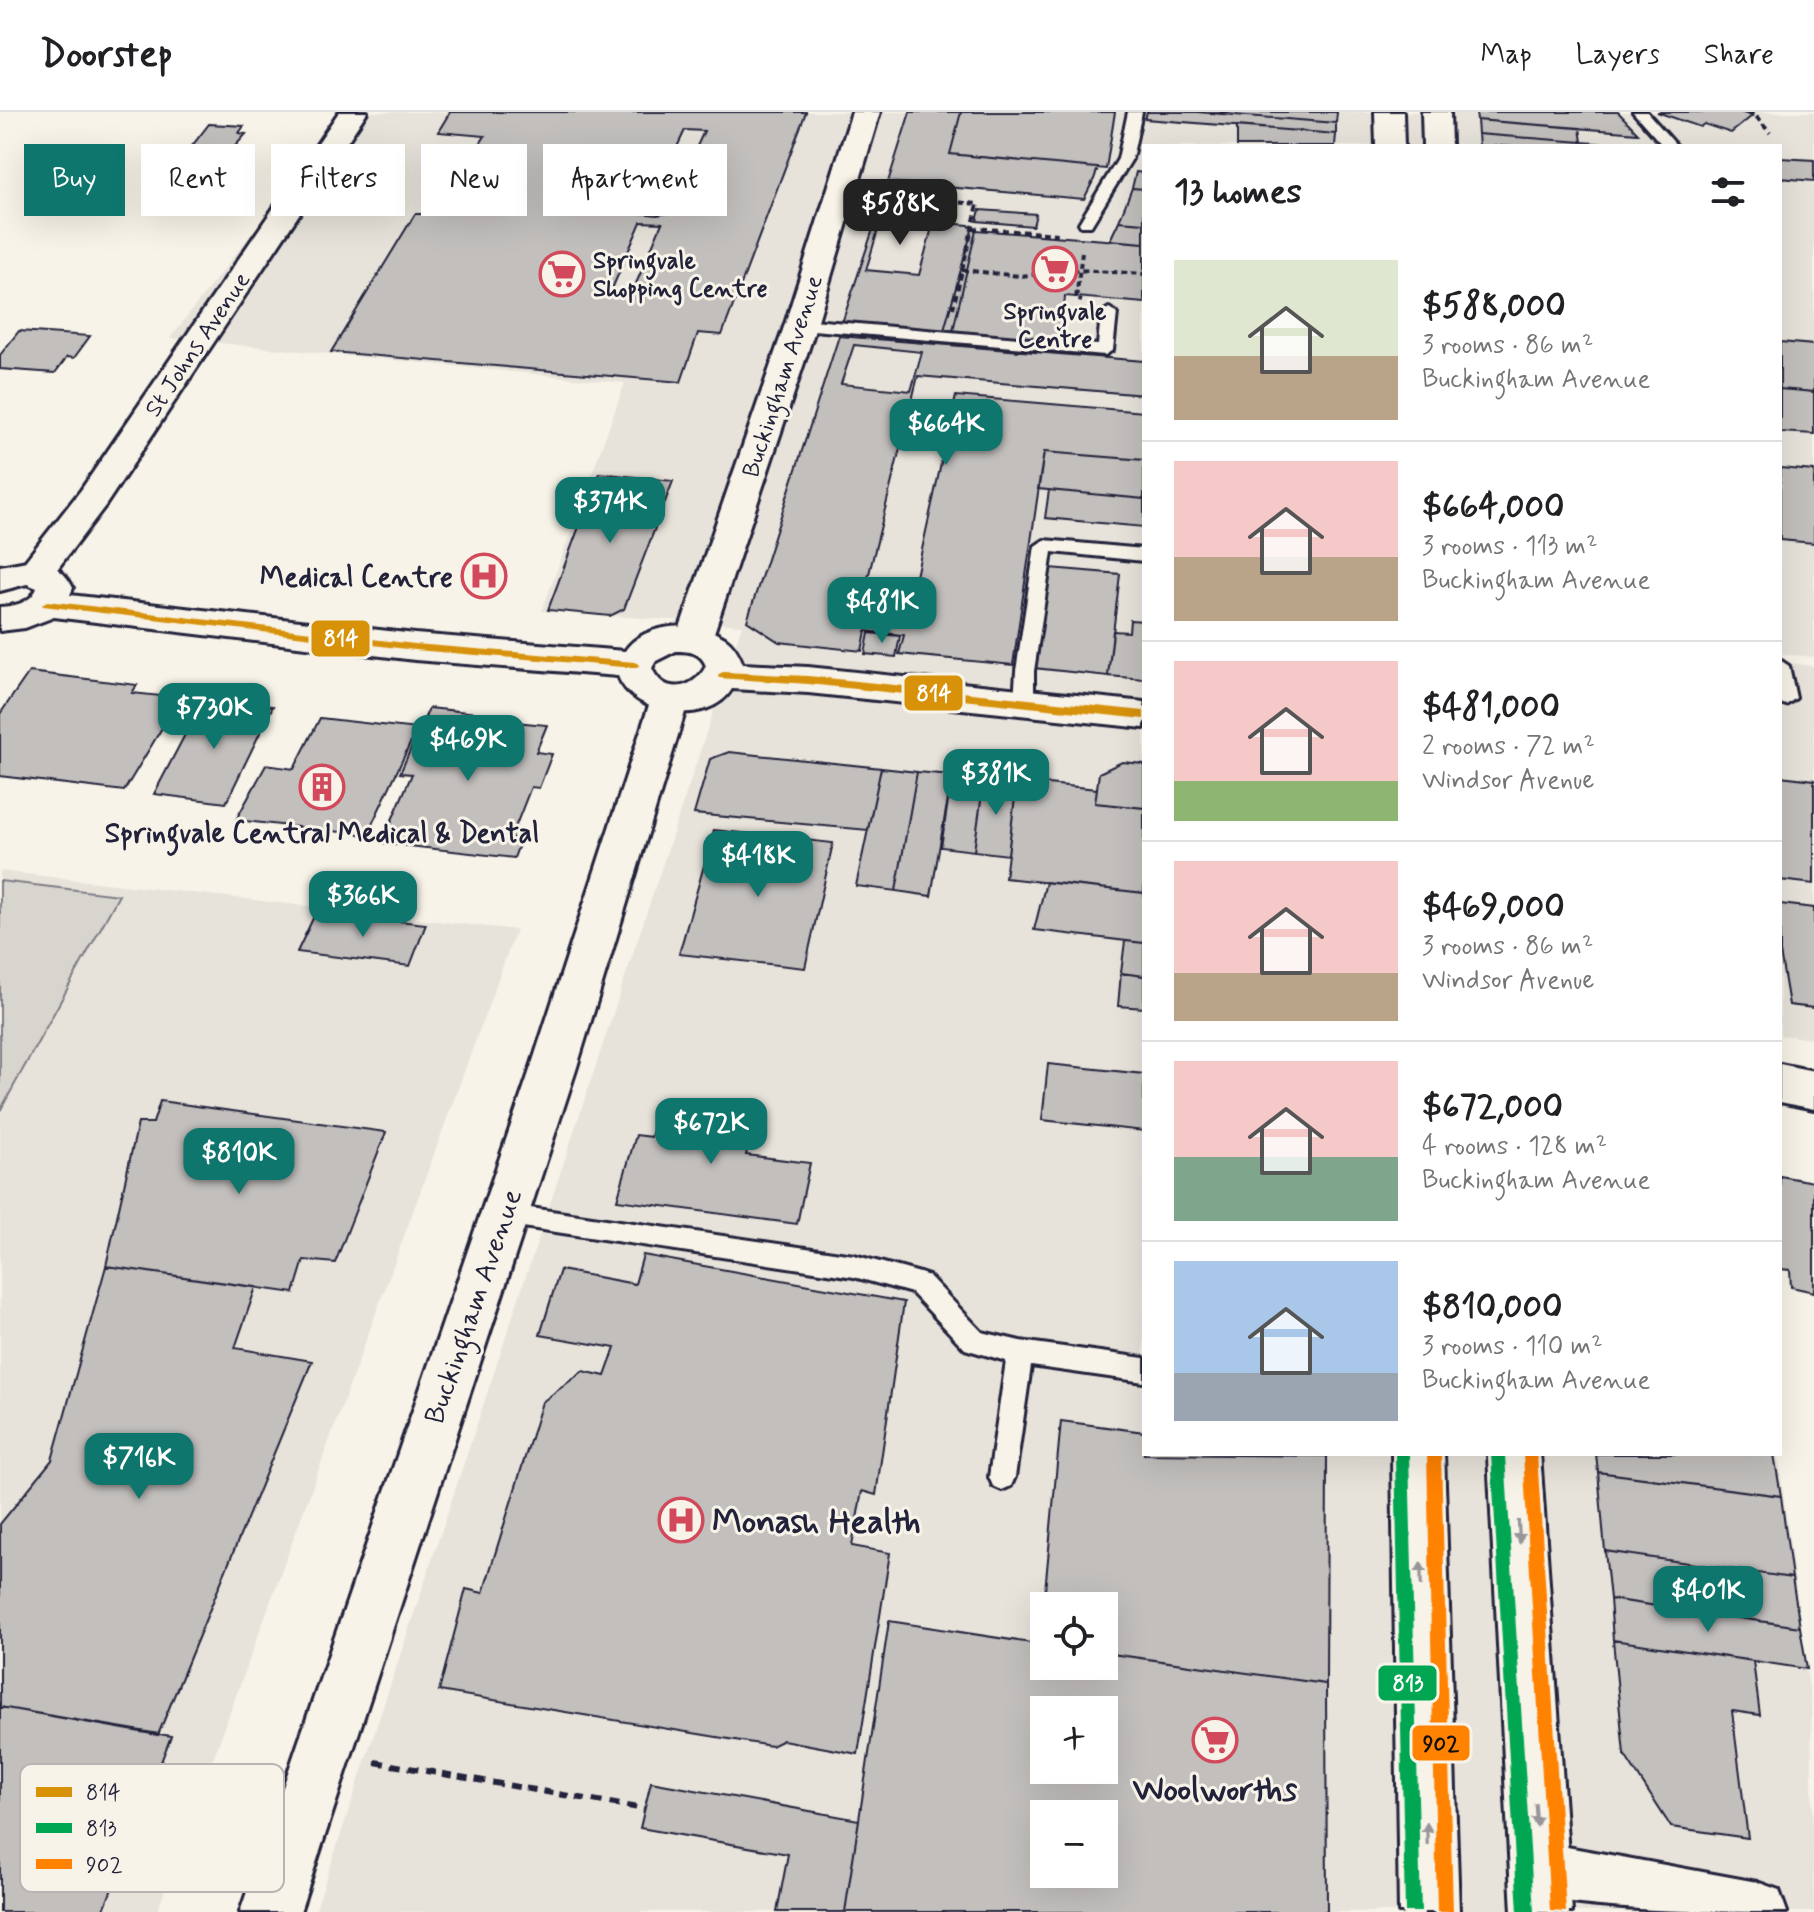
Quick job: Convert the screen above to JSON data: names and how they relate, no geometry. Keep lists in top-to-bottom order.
{
  "streets": {
    "main road": ["St Johns Avenue", "Buckingham Avenue"]
  },
  "places": {
    "supermarket": ["Springvale Centre", "Springvale Shopping Centre", "Woolworths"],
    "hospital": ["Medical Centre", "Monash Health"],
    "building": ["Springvale Central Medical & Dental"]
  },
  "lines": ["transit line 814", "transit line 813", "transit line 902"],
  "legend": ["814", "813", "902"],
  "page": {
    "header": "Doorstep",
    "nav": ["Map", "Layers", "Share"],
    "chip": [
      "Buy",
      "Rent",
      "Filters",
      "New",
      "Apartment"
    ],
    "heading": "13 homes",
    "price": [
      "$588K",
      "$664K",
      "$374K",
      "$481K",
      "$730K",
      "$469K",
      "$381K",
      "$418K",
      "$366K",
      "$672K",
      "$810K",
      "$716K",
      "$401K"
    ],
    "list": [
      {
        "name": "$588,000",
        "note": "3 rooms · 86 m² · Buckingham Avenue"
      },
      {
        "name": "$664,000",
        "note": "3 rooms · 113 m² · Buckingham Avenue"
      },
      {
        "name": "$481,000",
        "note": "2 rooms · 72 m² · Windsor Avenue"
      },
      {
        "name": "$469,000",
        "note": "3 rooms · 86 m² · Windsor Avenue"
      },
      {
        "name": "$672,000",
        "note": "4 rooms · 128 m² · Buckingham Avenue"
      },
      {
        "name": "$810,000",
        "note": "3 rooms · 110 m² · Buckingham Avenue"
      }
    ],
    "map_buttons": ["+", "−"]
  }
}
